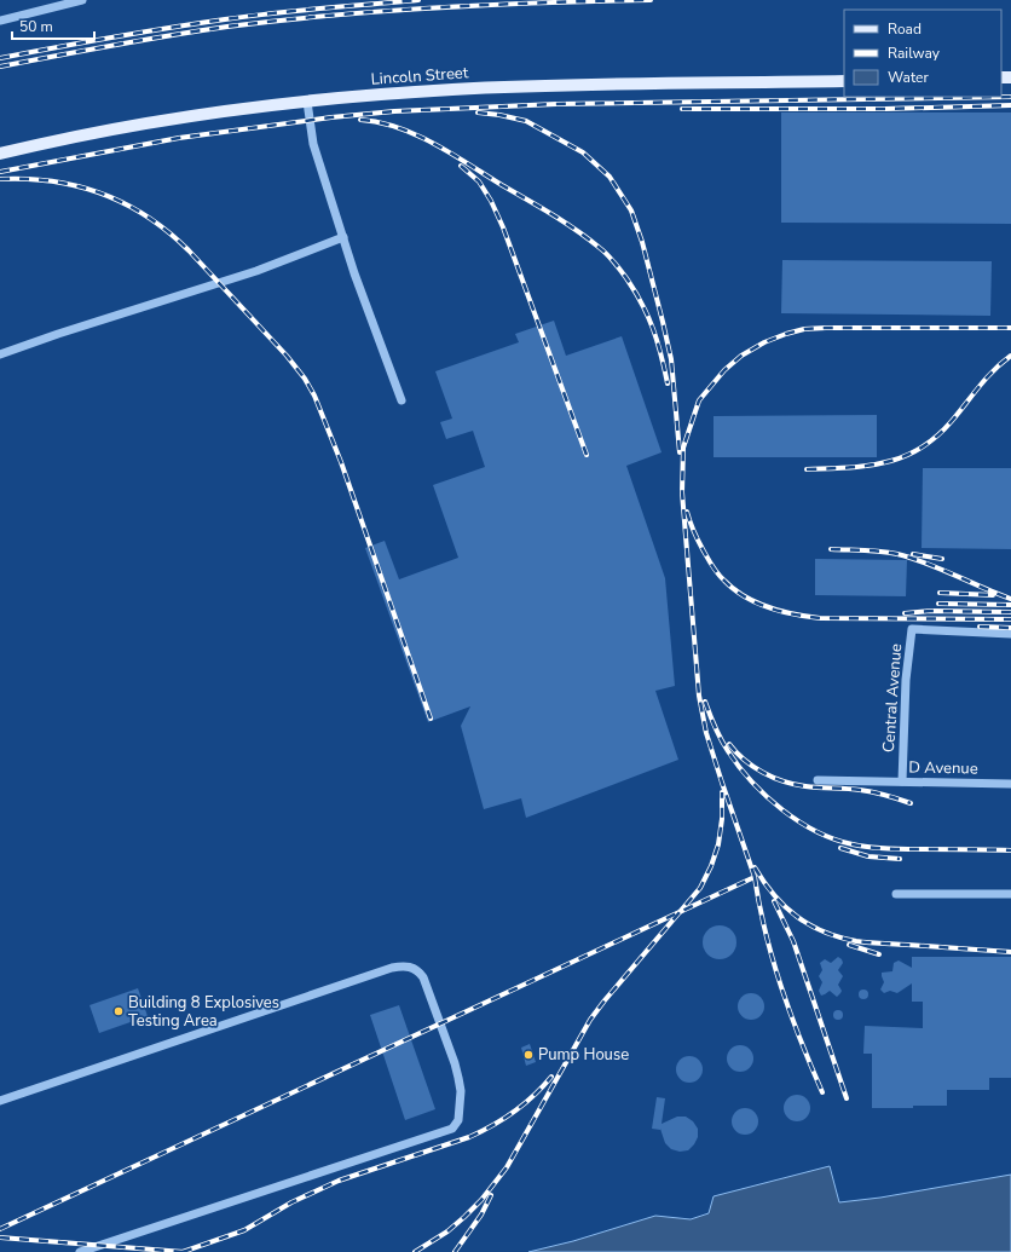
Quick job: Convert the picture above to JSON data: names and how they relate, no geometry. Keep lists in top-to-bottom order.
{
  "streets": {
    "main road": ["Lincoln Street"],
    "street": ["Central Avenue", "D Avenue"]
  },
  "crossings": [
    ["Central Avenue", "D Avenue"]
  ],
  "places": ["Building 8 Explosives Testing Area", "Pump House"],
  "legend": ["Road", "Railway", "Water"],
  "scale_bar": "50 m"
}
